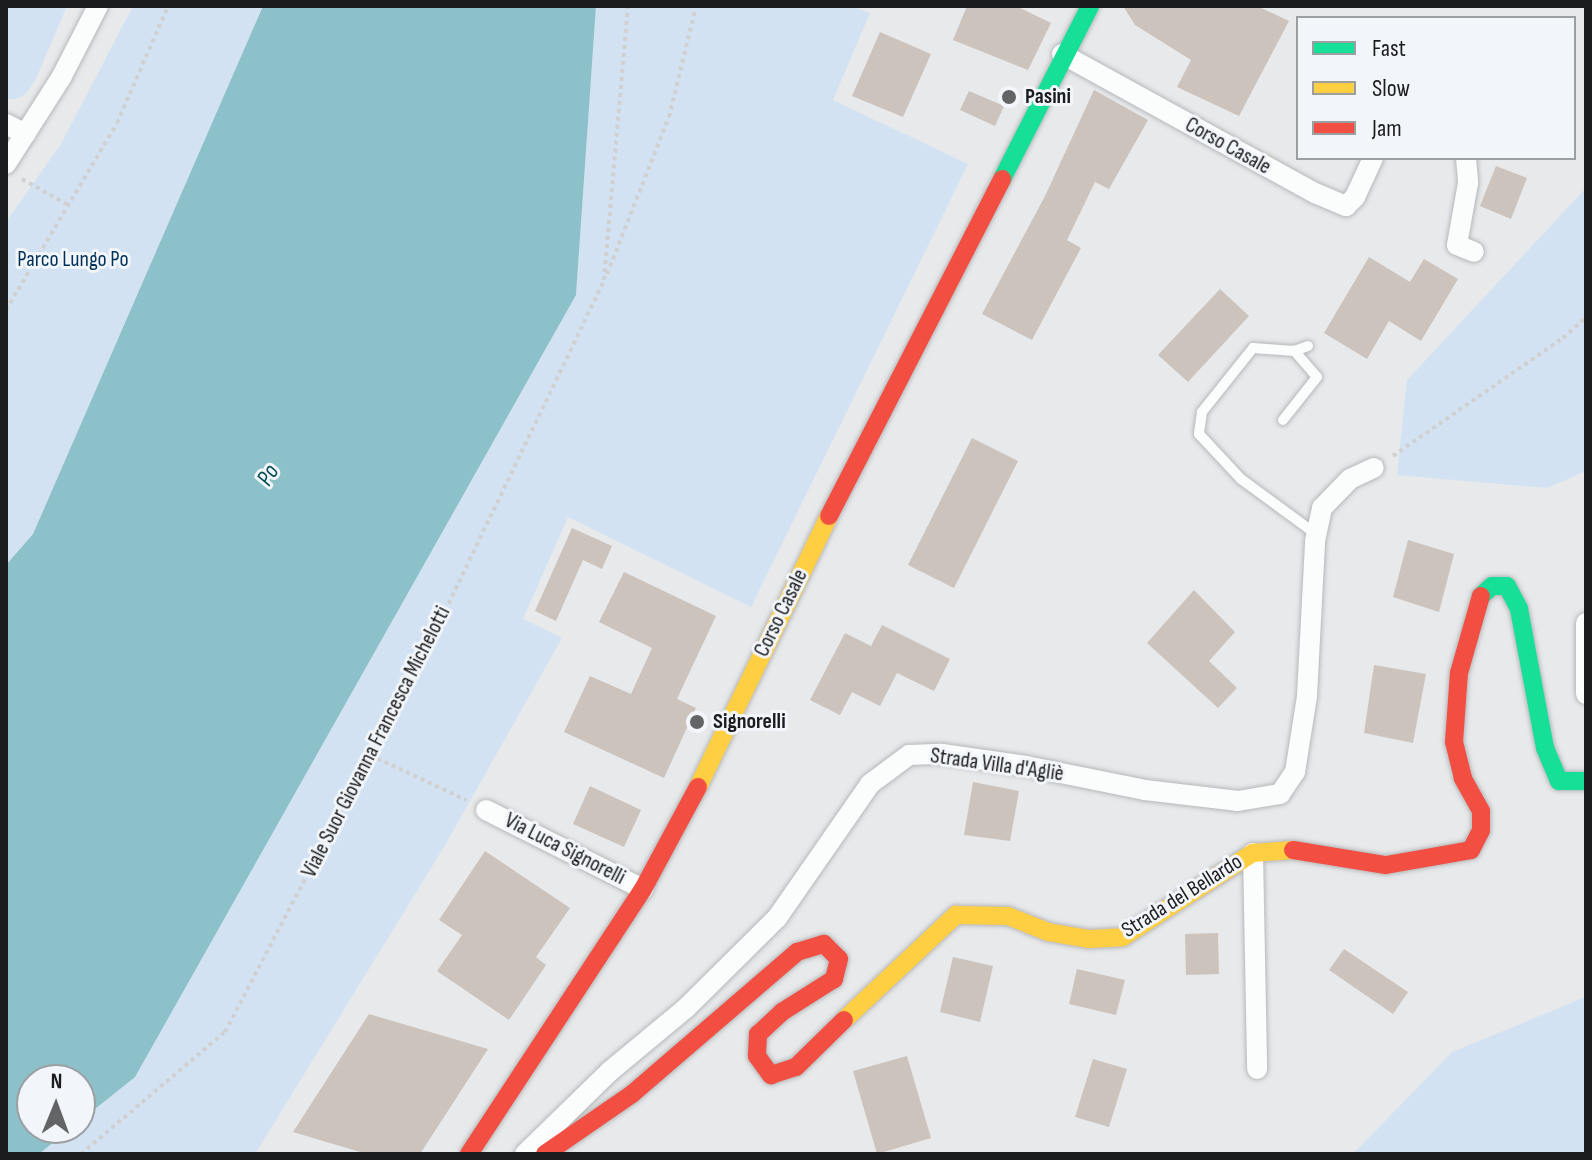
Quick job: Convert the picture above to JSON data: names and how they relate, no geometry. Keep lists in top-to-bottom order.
{
  "streets": {
    "street": [
      "Corso Casale",
      "Strada Villa d'Agliè",
      "Via Luca Signorelli",
      "Strada del Bellardo"
    ],
    "path": ["Viale Suor Giovanna Francesca Michelotti"]
  },
  "crossings": [
    ["Corso Casale", "Via Luca Signorelli"]
  ],
  "water": ["Po"],
  "parks": ["Parco Lungo Po"],
  "places": ["Pasini", "Signorelli"],
  "legend": ["Fast", "Slow", "Jam"],
  "north": "top"
}
